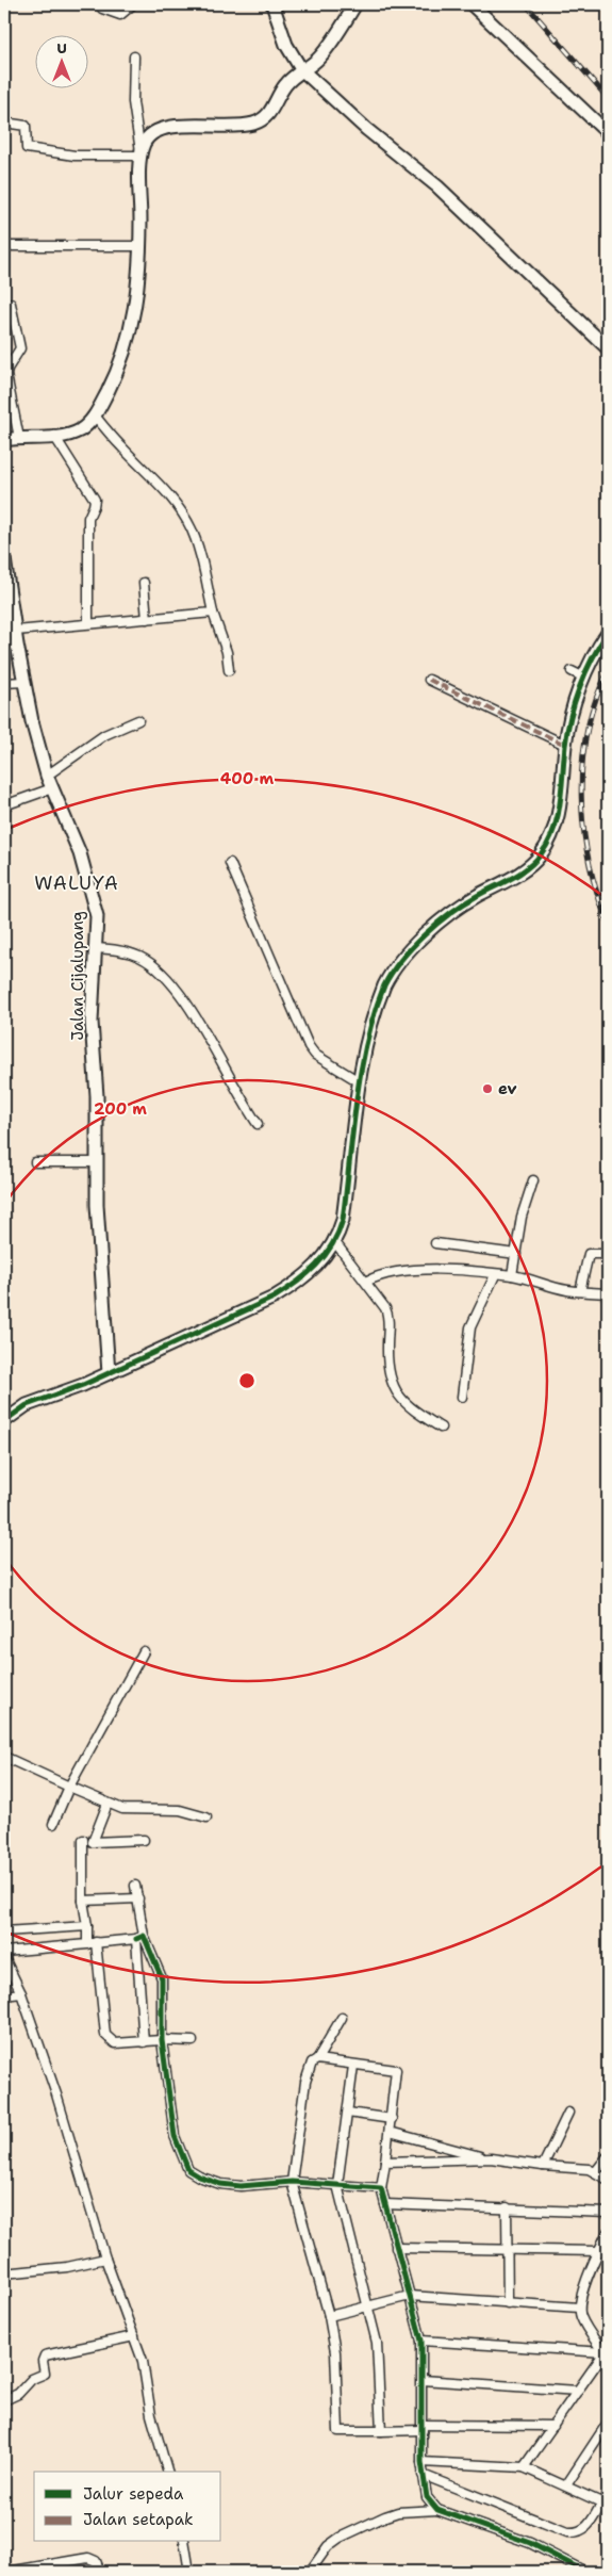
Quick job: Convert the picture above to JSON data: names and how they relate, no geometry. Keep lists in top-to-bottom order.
{
  "streets": {
    "street": ["Jalan Cijalupang"]
  },
  "districts": ["WALUYA"],
  "places": ["ev"],
  "legend": ["Jalur sepeda", "Jalan setapak"],
  "north": "top",
  "rings": ["400 m", "200 m"]
}
